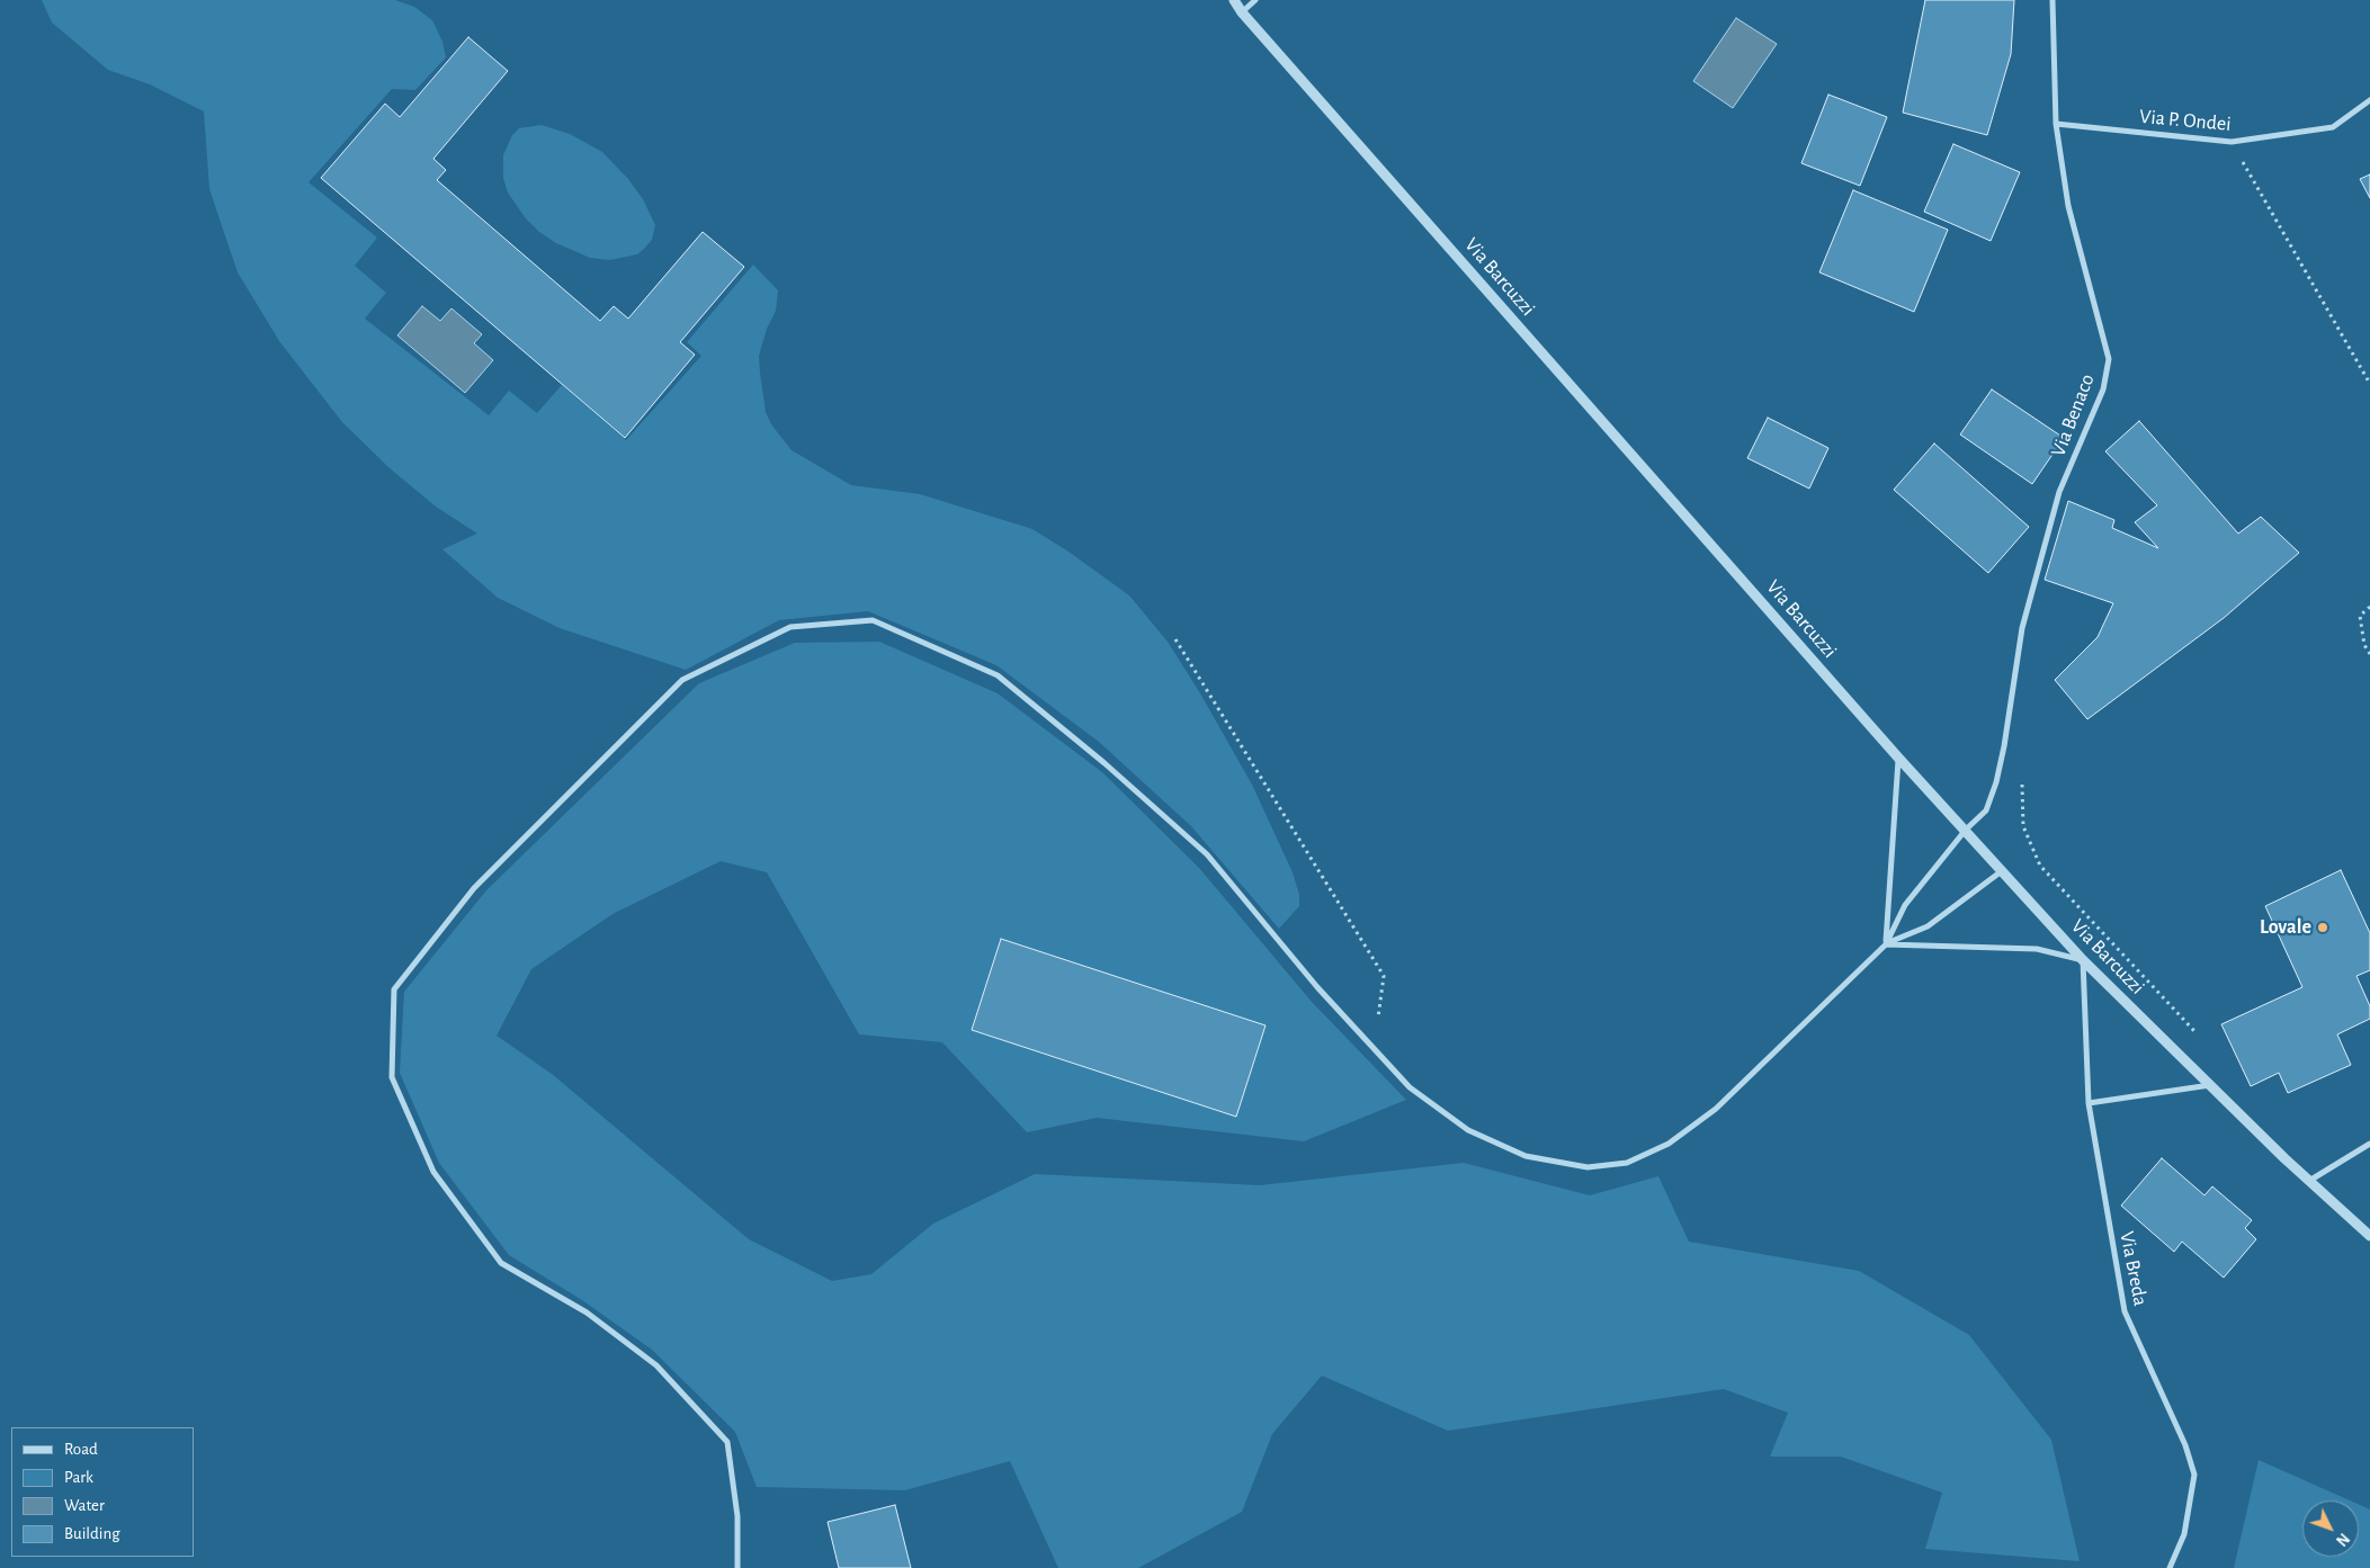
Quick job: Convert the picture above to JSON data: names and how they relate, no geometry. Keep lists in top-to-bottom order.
{
  "streets": {
    "street": [
      "Via P. Ondei",
      "Via Barcuzzi",
      "Via Benaco",
      "Via Breda"
    ]
  },
  "crossings": [
    ["Via P. Ondei", "Via Benaco"],
    ["Via Barcuzzi", "Via Benaco"],
    ["Via Barcuzzi", "Via Breda"]
  ],
  "places": ["Lovale"],
  "legend": [
    "Road",
    "Park",
    "Water",
    "Building"
  ],
  "north": "bottom right"
}
